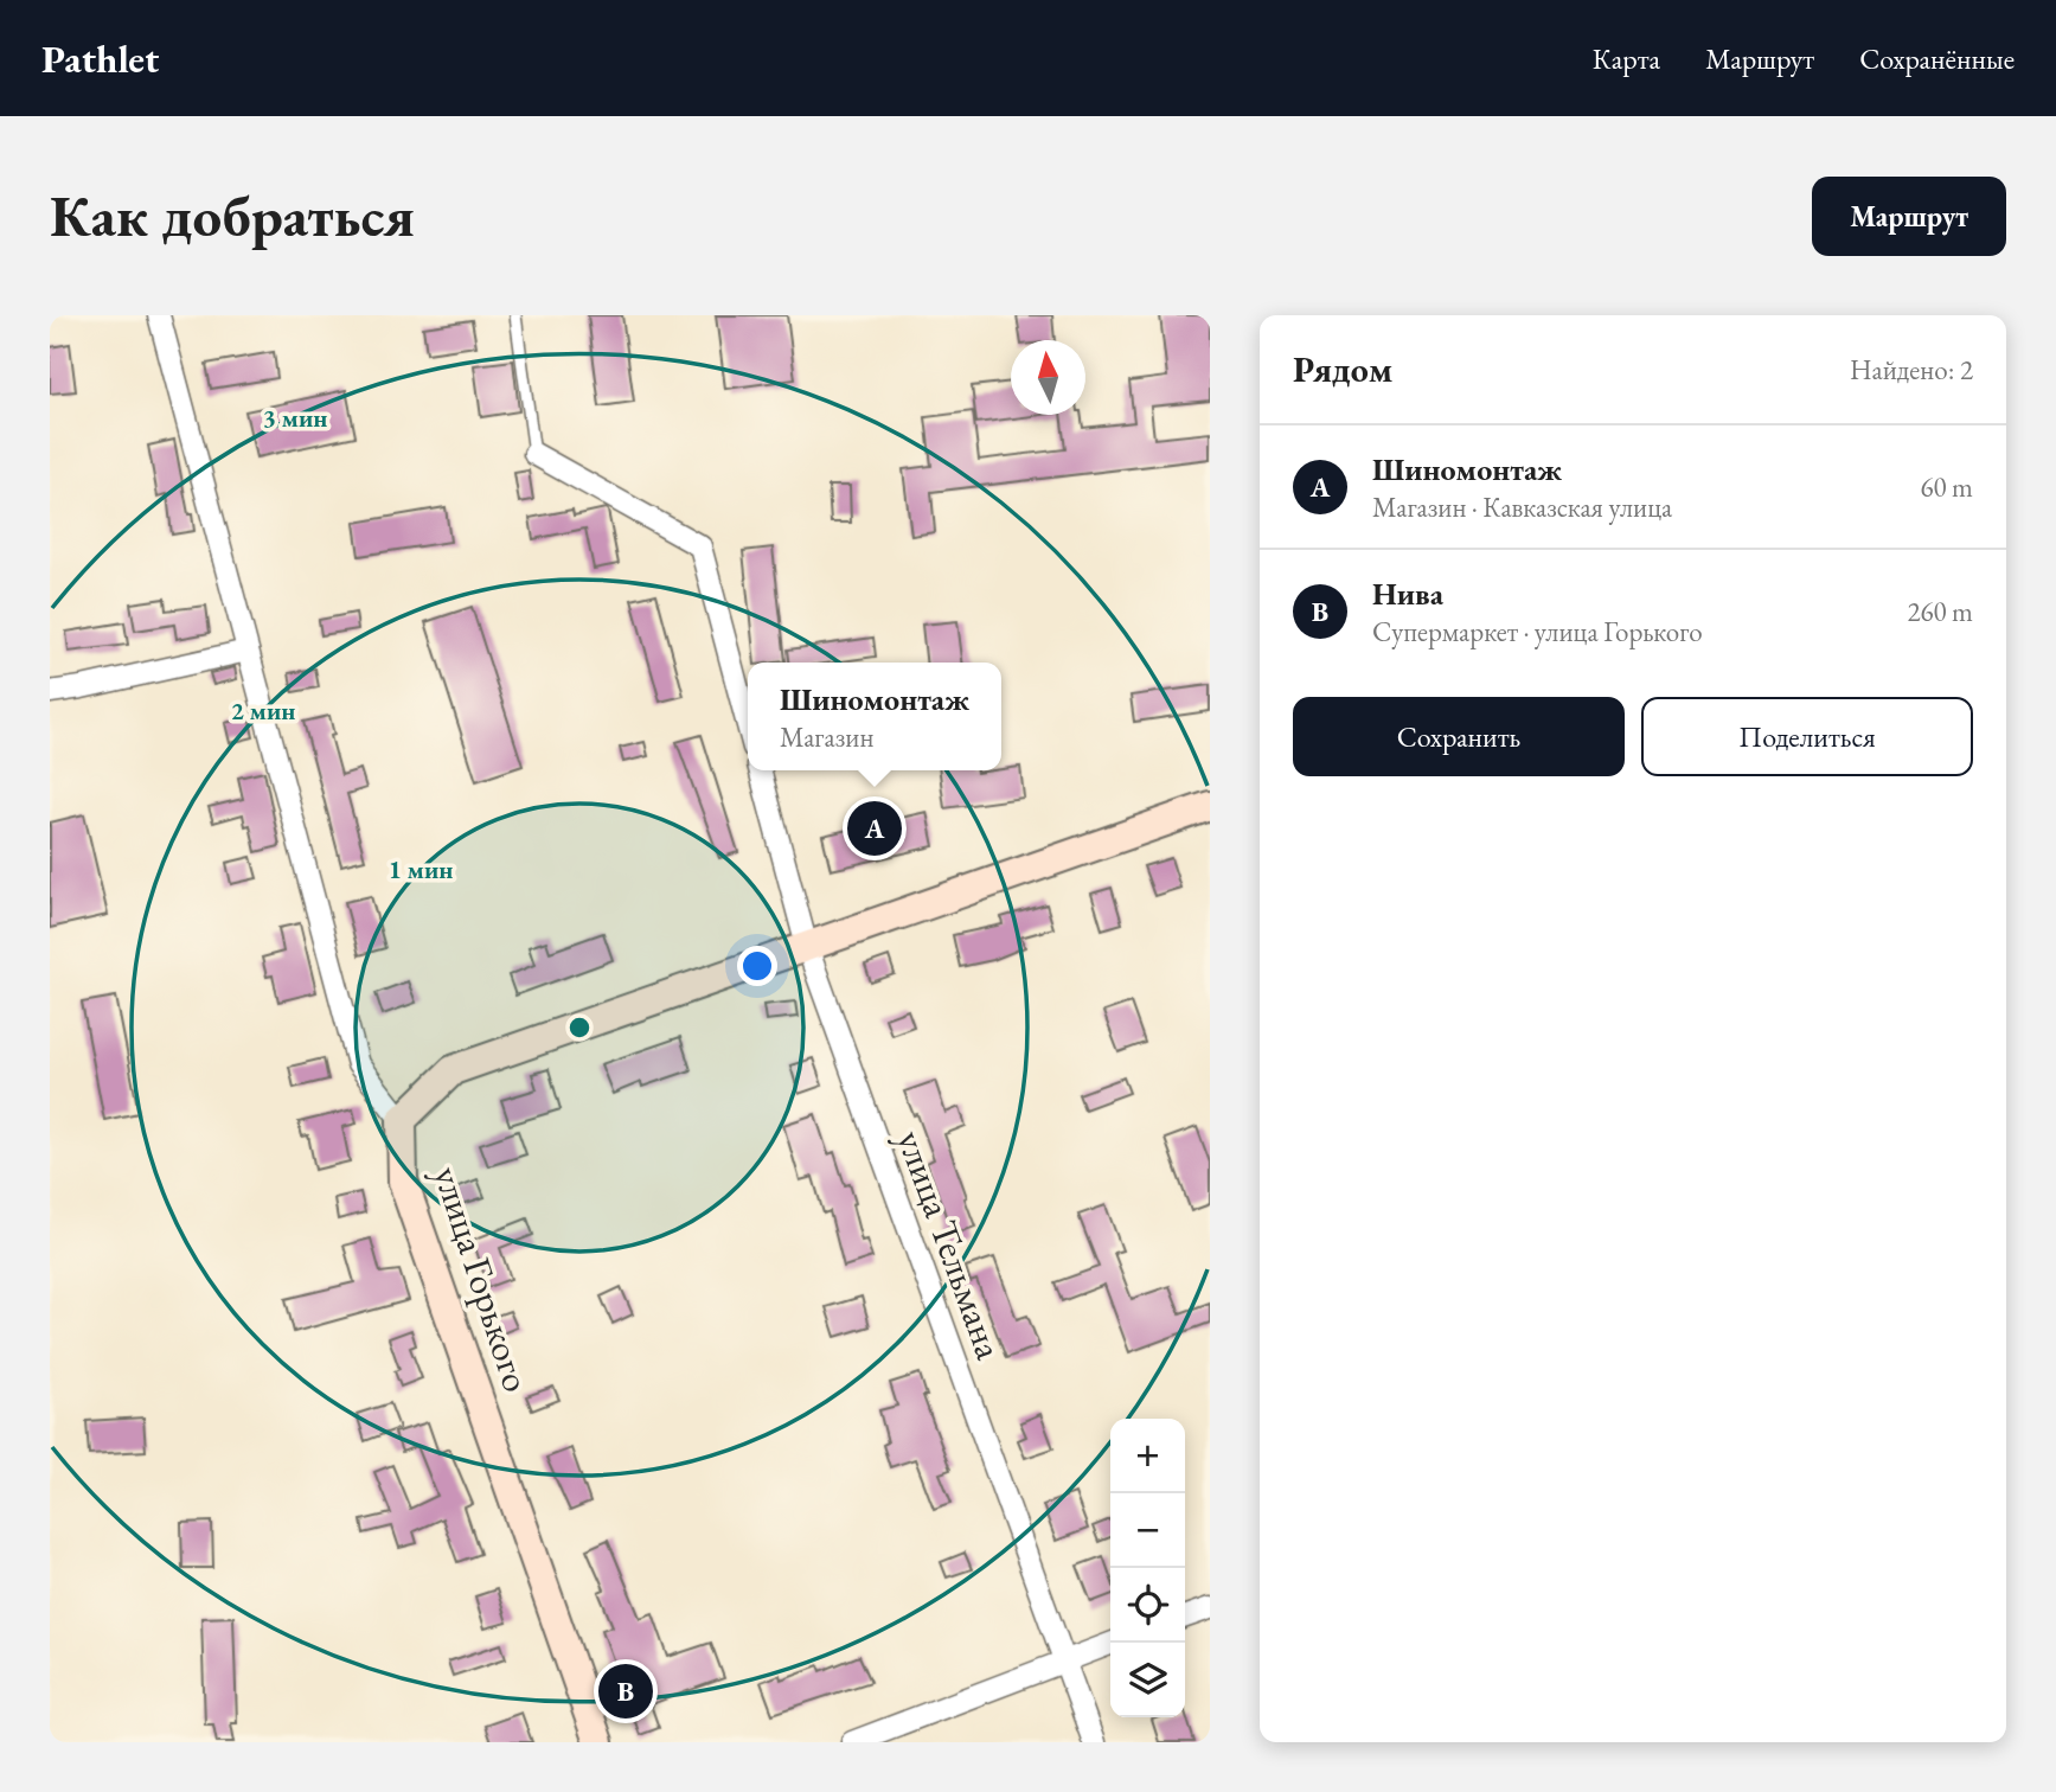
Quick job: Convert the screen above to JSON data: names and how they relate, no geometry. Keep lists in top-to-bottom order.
{
  "streets": {
    "main road": ["улица Горького"],
    "street": ["улица Тельмана"]
  },
  "north": "top",
  "page": {
    "header": "Pathlet",
    "nav": ["Карта", "Маршрут", "Сохранённые"],
    "buttons": [
      "Маршрут",
      ["Сохранить", "Поделиться"]
    ],
    "title": "Как добраться",
    "heading": ["Рядом", "Найдено: 2"],
    "list": [
      {
        "mark": "A",
        "name": "Шиномонтаж",
        "note": "Магазин · Кавказская улица",
        "value": "60 m"
      },
      {
        "mark": "B",
        "name": "Нива",
        "note": "Супермаркет · улица Горького",
        "value": "260 m"
      }
    ],
    "popup": ["Шиномонтаж", "Магазин"],
    "pins": ["A", "B"],
    "map_buttons": ["+", "−"]
  },
  "rings": ["3 мин", "2 мин", "1 мин"]
}
